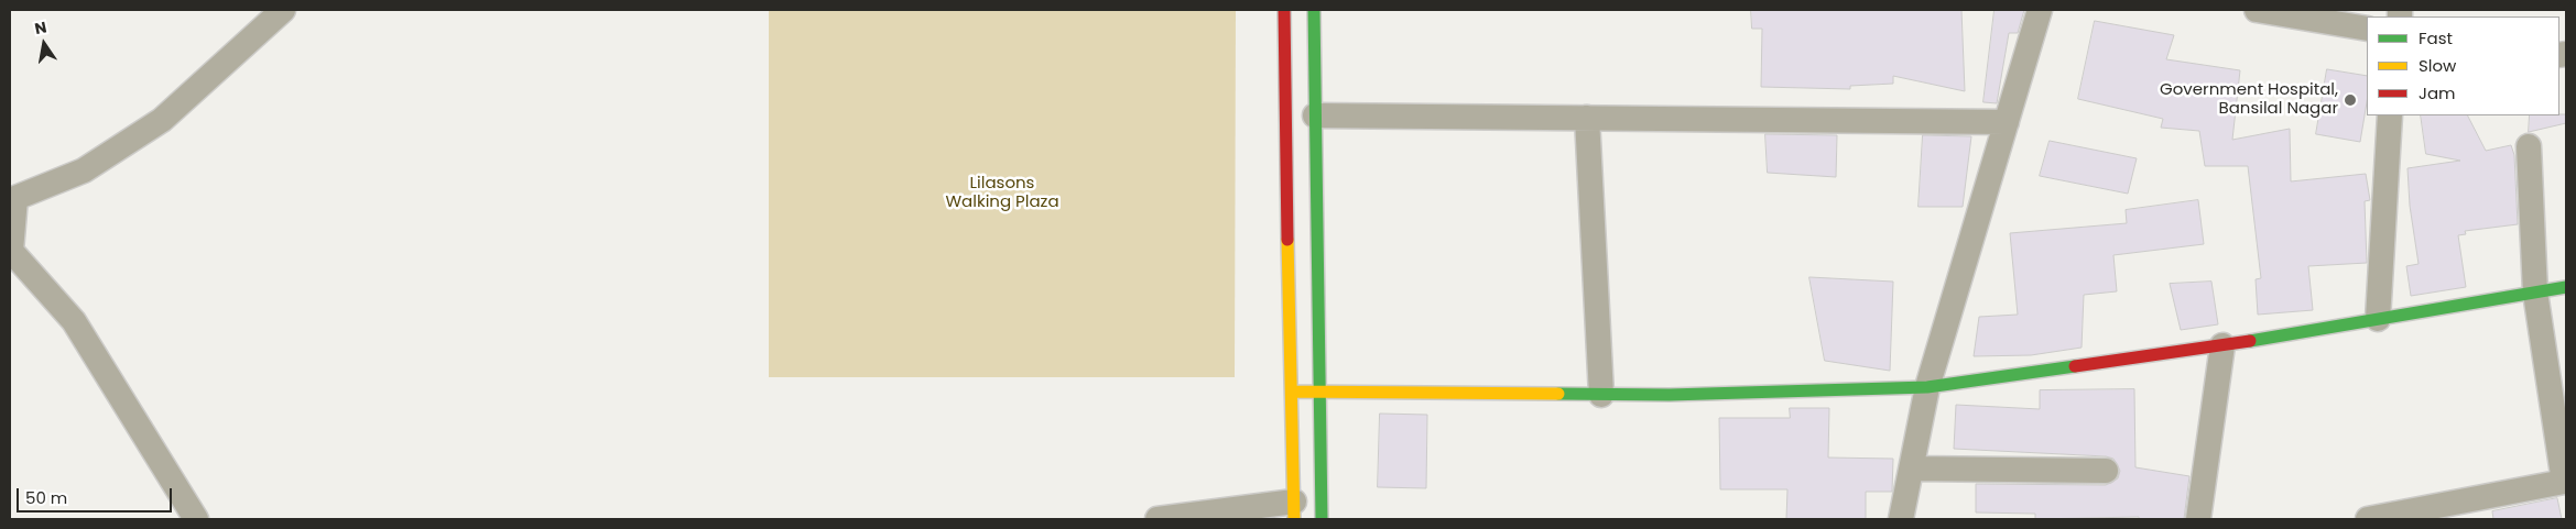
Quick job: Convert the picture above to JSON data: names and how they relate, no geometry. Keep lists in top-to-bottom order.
{
  "parks": ["Lilasons Walking Plaza"],
  "places": ["Government Hospital, Bansilal Nagar"],
  "legend": ["Fast", "Slow", "Jam"],
  "scale_bar": "50 m",
  "north": "top"
}
